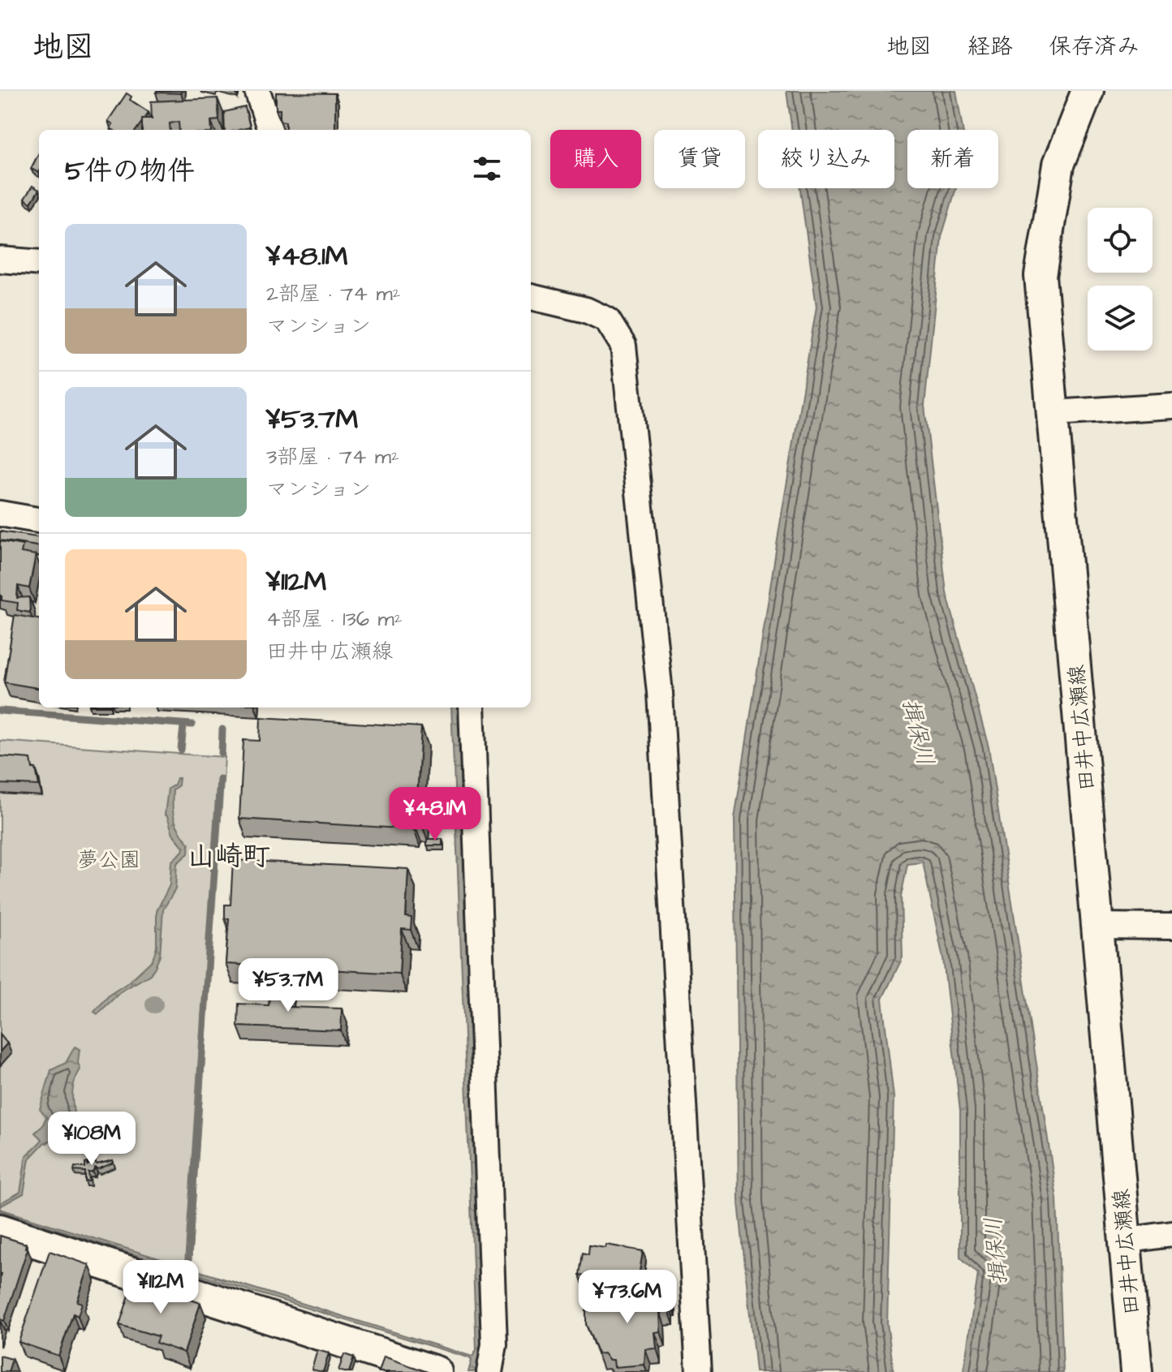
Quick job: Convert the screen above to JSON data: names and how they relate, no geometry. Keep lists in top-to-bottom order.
{
  "streets": {
    "main road": ["田井中広瀬線"]
  },
  "districts": ["山崎町"],
  "water": ["揖保川"],
  "parks": ["夢公園"],
  "page": {
    "header": "地図",
    "nav": ["地図", "経路", "保存済み"],
    "chip": [
      "購入",
      "賃貸",
      "絞り込み",
      "新着"
    ],
    "heading": "5件の物件",
    "list": [
      {
        "name": "¥48.1M",
        "note": "2部屋 · 74 m² · マンション"
      },
      {
        "name": "¥53.7M",
        "note": "3部屋 · 74 m² · マンション"
      },
      {
        "name": "¥112M",
        "note": "4部屋 · 136 m² · 田井中広瀬線"
      }
    ],
    "price": [
      "¥48.1M",
      "¥53.7M",
      "¥108M",
      "¥112M",
      "¥73.6M"
    ]
  }
}
